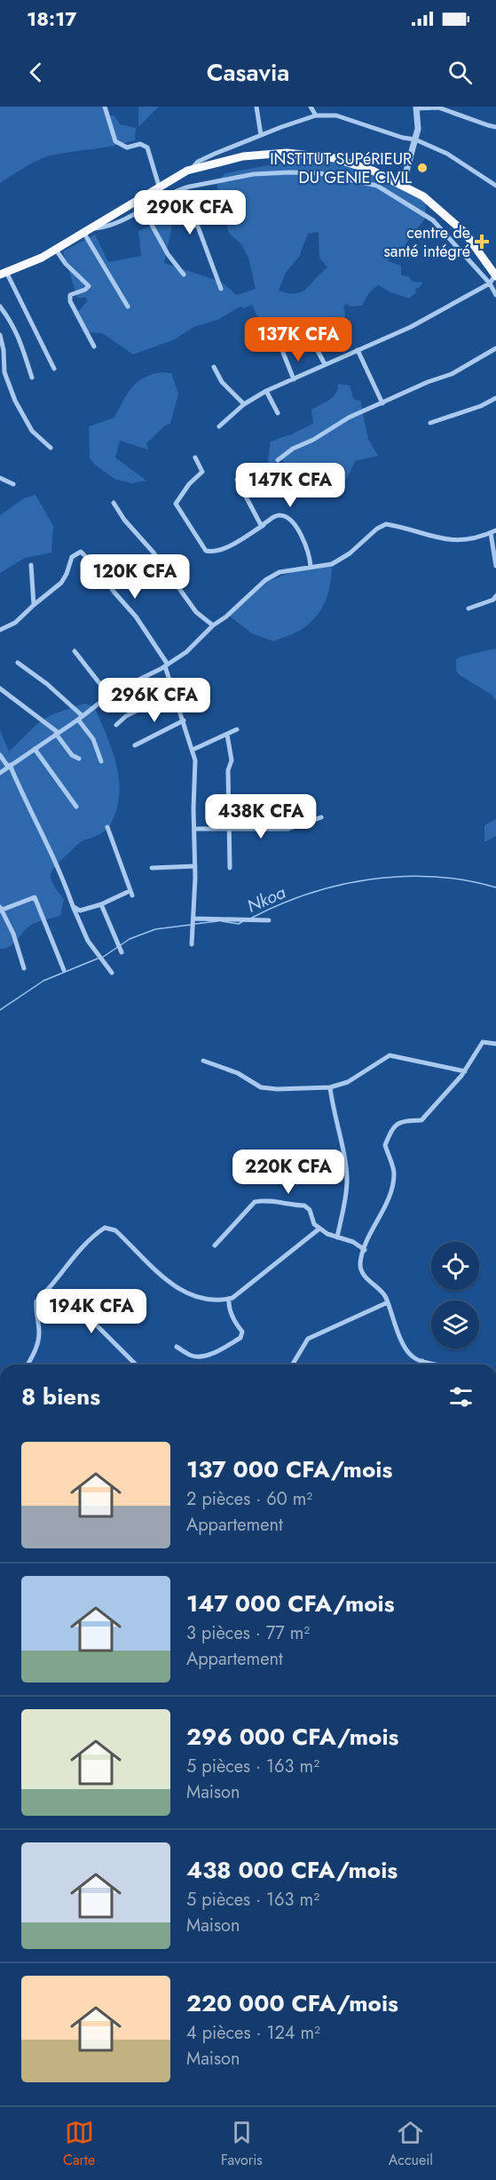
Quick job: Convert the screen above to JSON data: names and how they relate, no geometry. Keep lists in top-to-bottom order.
{
  "water": ["Nkoa"],
  "places": {
    "other": ["INSTITUT SUPéRIEUR DU GENIE CIVIL"],
    "health": ["centre de santé intégré"]
  },
  "page": {
    "status": "18:17",
    "header": "Casavia",
    "price": [
      "290K CFA",
      "137K CFA",
      "147K CFA",
      "120K CFA",
      "296K CFA",
      "438K CFA",
      "220K CFA",
      "194K CFA"
    ],
    "heading": "8 biens",
    "list": [
      {
        "name": "137 000 CFA/mois",
        "note": "2 pièces · 60 m² · Appartement"
      },
      {
        "name": "147 000 CFA/mois",
        "note": "3 pièces · 77 m² · Appartement"
      },
      {
        "name": "296 000 CFA/mois",
        "note": "5 pièces · 163 m² · Maison"
      },
      {
        "name": "438 000 CFA/mois",
        "note": "5 pièces · 163 m² · Maison"
      },
      {
        "name": "220 000 CFA/mois",
        "note": "4 pièces · 124 m² · Maison"
      }
    ],
    "tabs": ["Carte", "Favoris", "Accueil"]
  }
}
